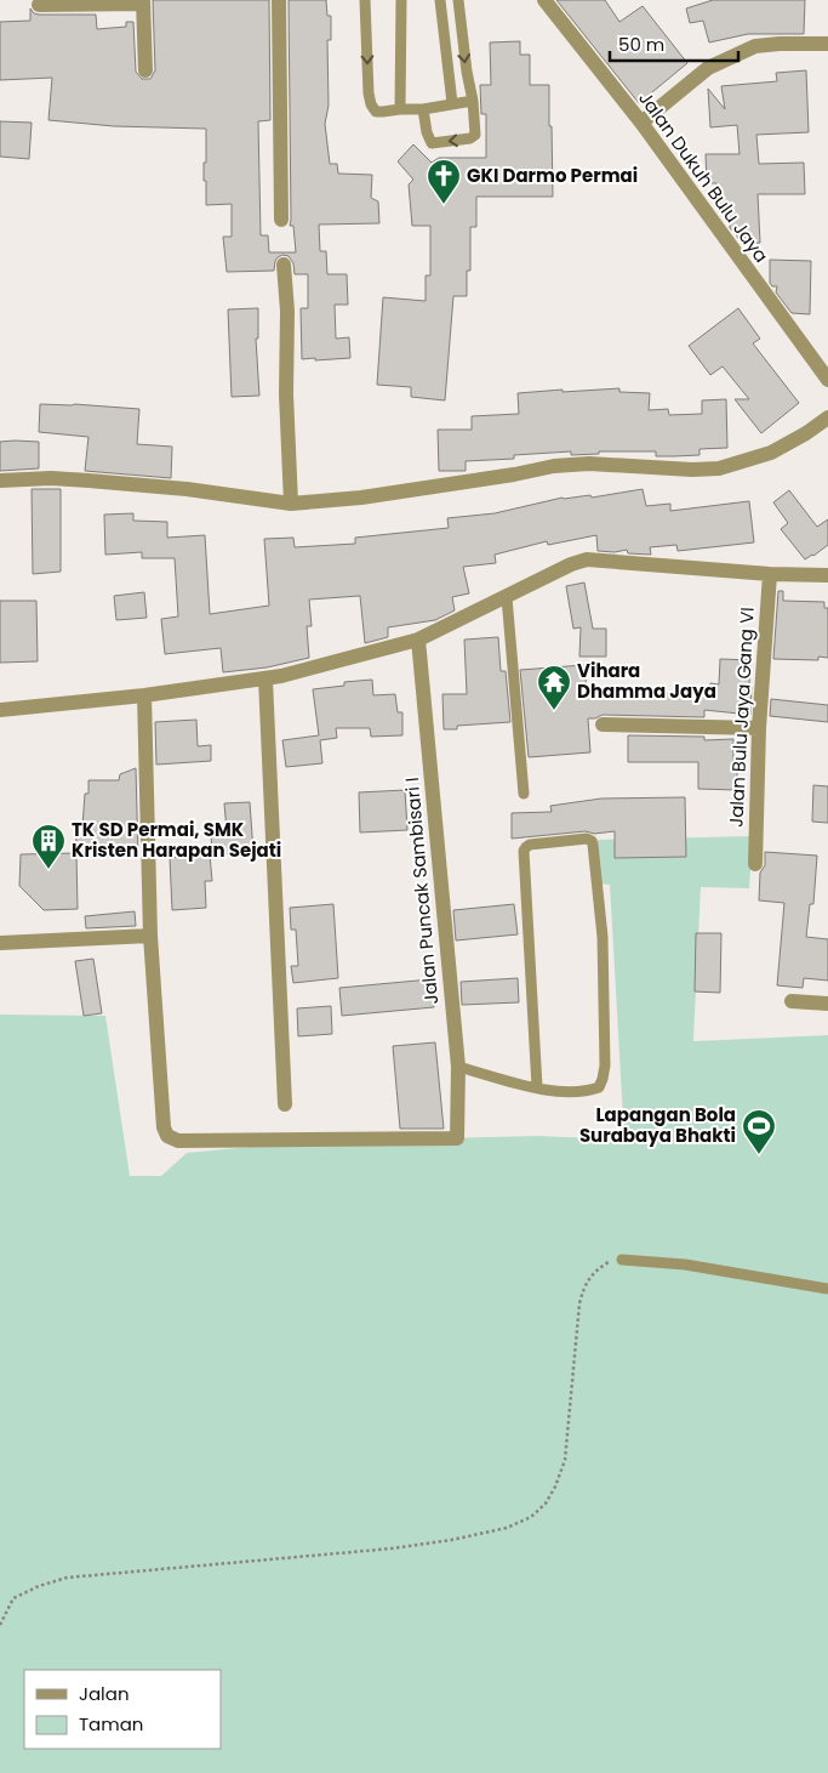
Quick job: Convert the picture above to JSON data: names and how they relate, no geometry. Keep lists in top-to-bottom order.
{
  "streets": {
    "street": ["Jalan Dukuh Bulu Jaya", "Jalan Bulu Jaya Gang VI", "Jalan Puncak Sambisari I"]
  },
  "places": {
    "church": ["GKI Darmo Permai"],
    "temple": ["Vihara Dhamma Jaya"],
    "building": ["TK SD Permai, SMK Kristen Harapan Sejati"],
    "sports": ["Lapangan Bola Surabaya Bhakti"]
  },
  "legend": ["Jalan", "Taman"],
  "scale_bar": "50 m"
}
